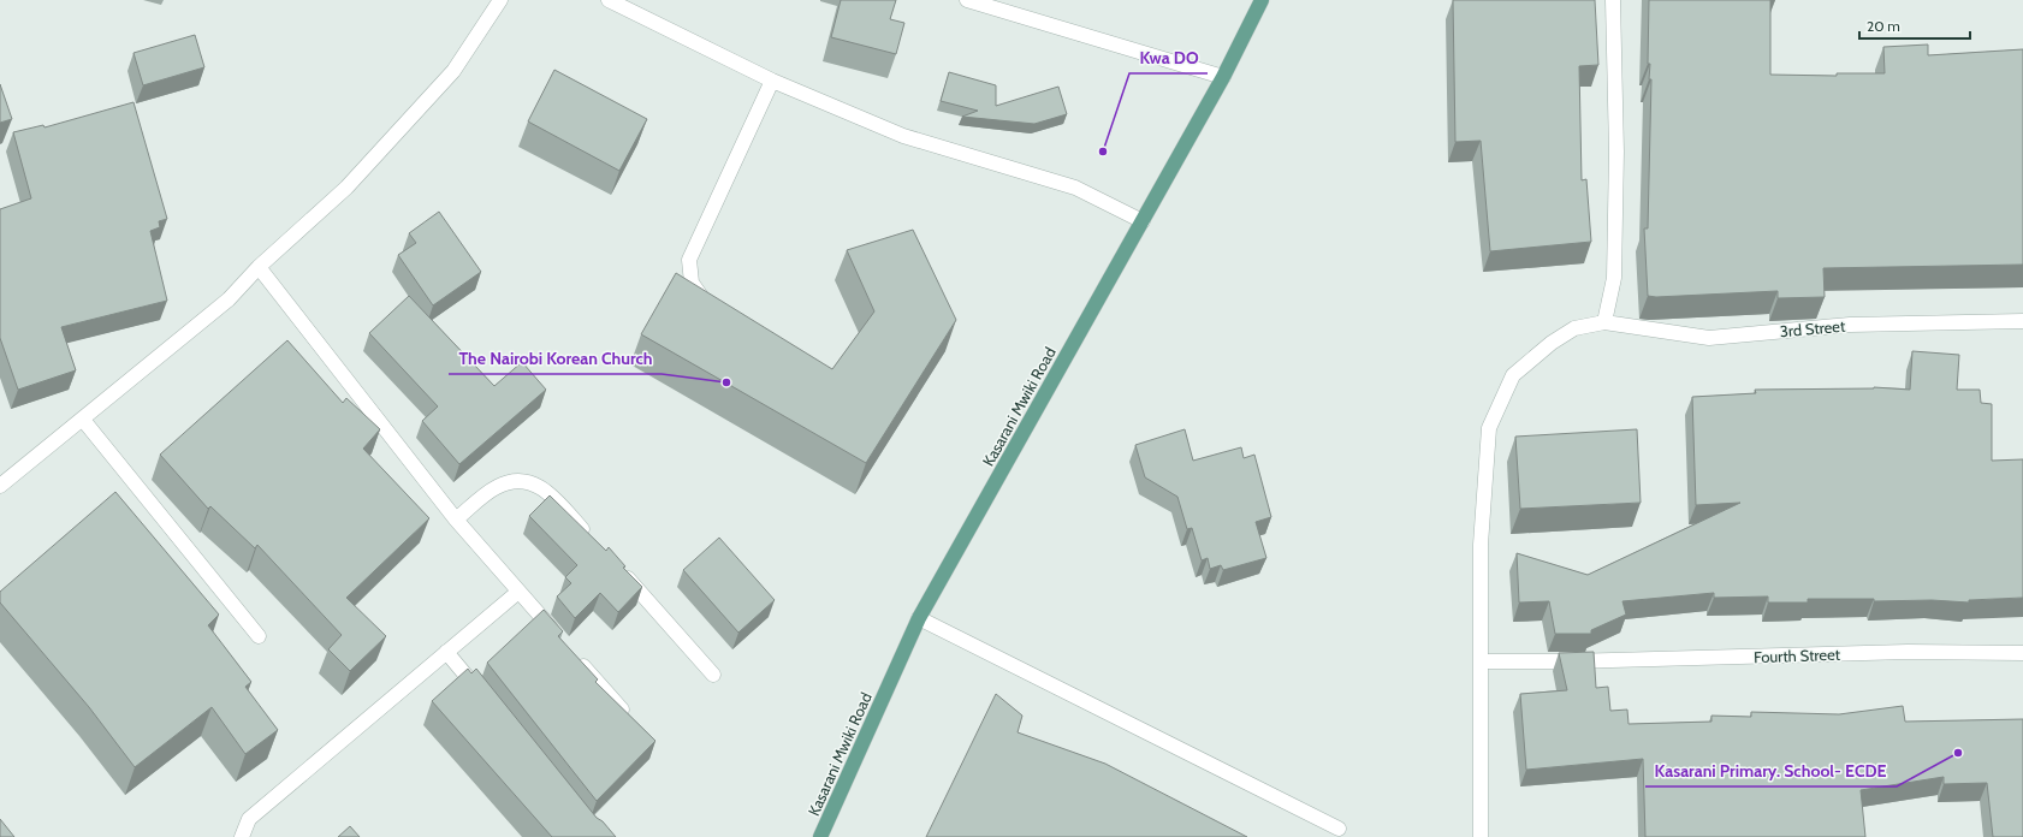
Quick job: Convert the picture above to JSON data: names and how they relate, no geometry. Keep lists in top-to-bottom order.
{
  "streets": {
    "main road": ["Kasarani Mwiki Road"],
    "street": ["3rd Street", "Fourth Street"]
  },
  "crossings": [
    ["3rd Street", "Fourth Street"]
  ],
  "places": ["Kwa DO", "The Nairobi Korean Church", "Kasarani Primary. School- ECDE"],
  "scale_bar": "20 m"
}
